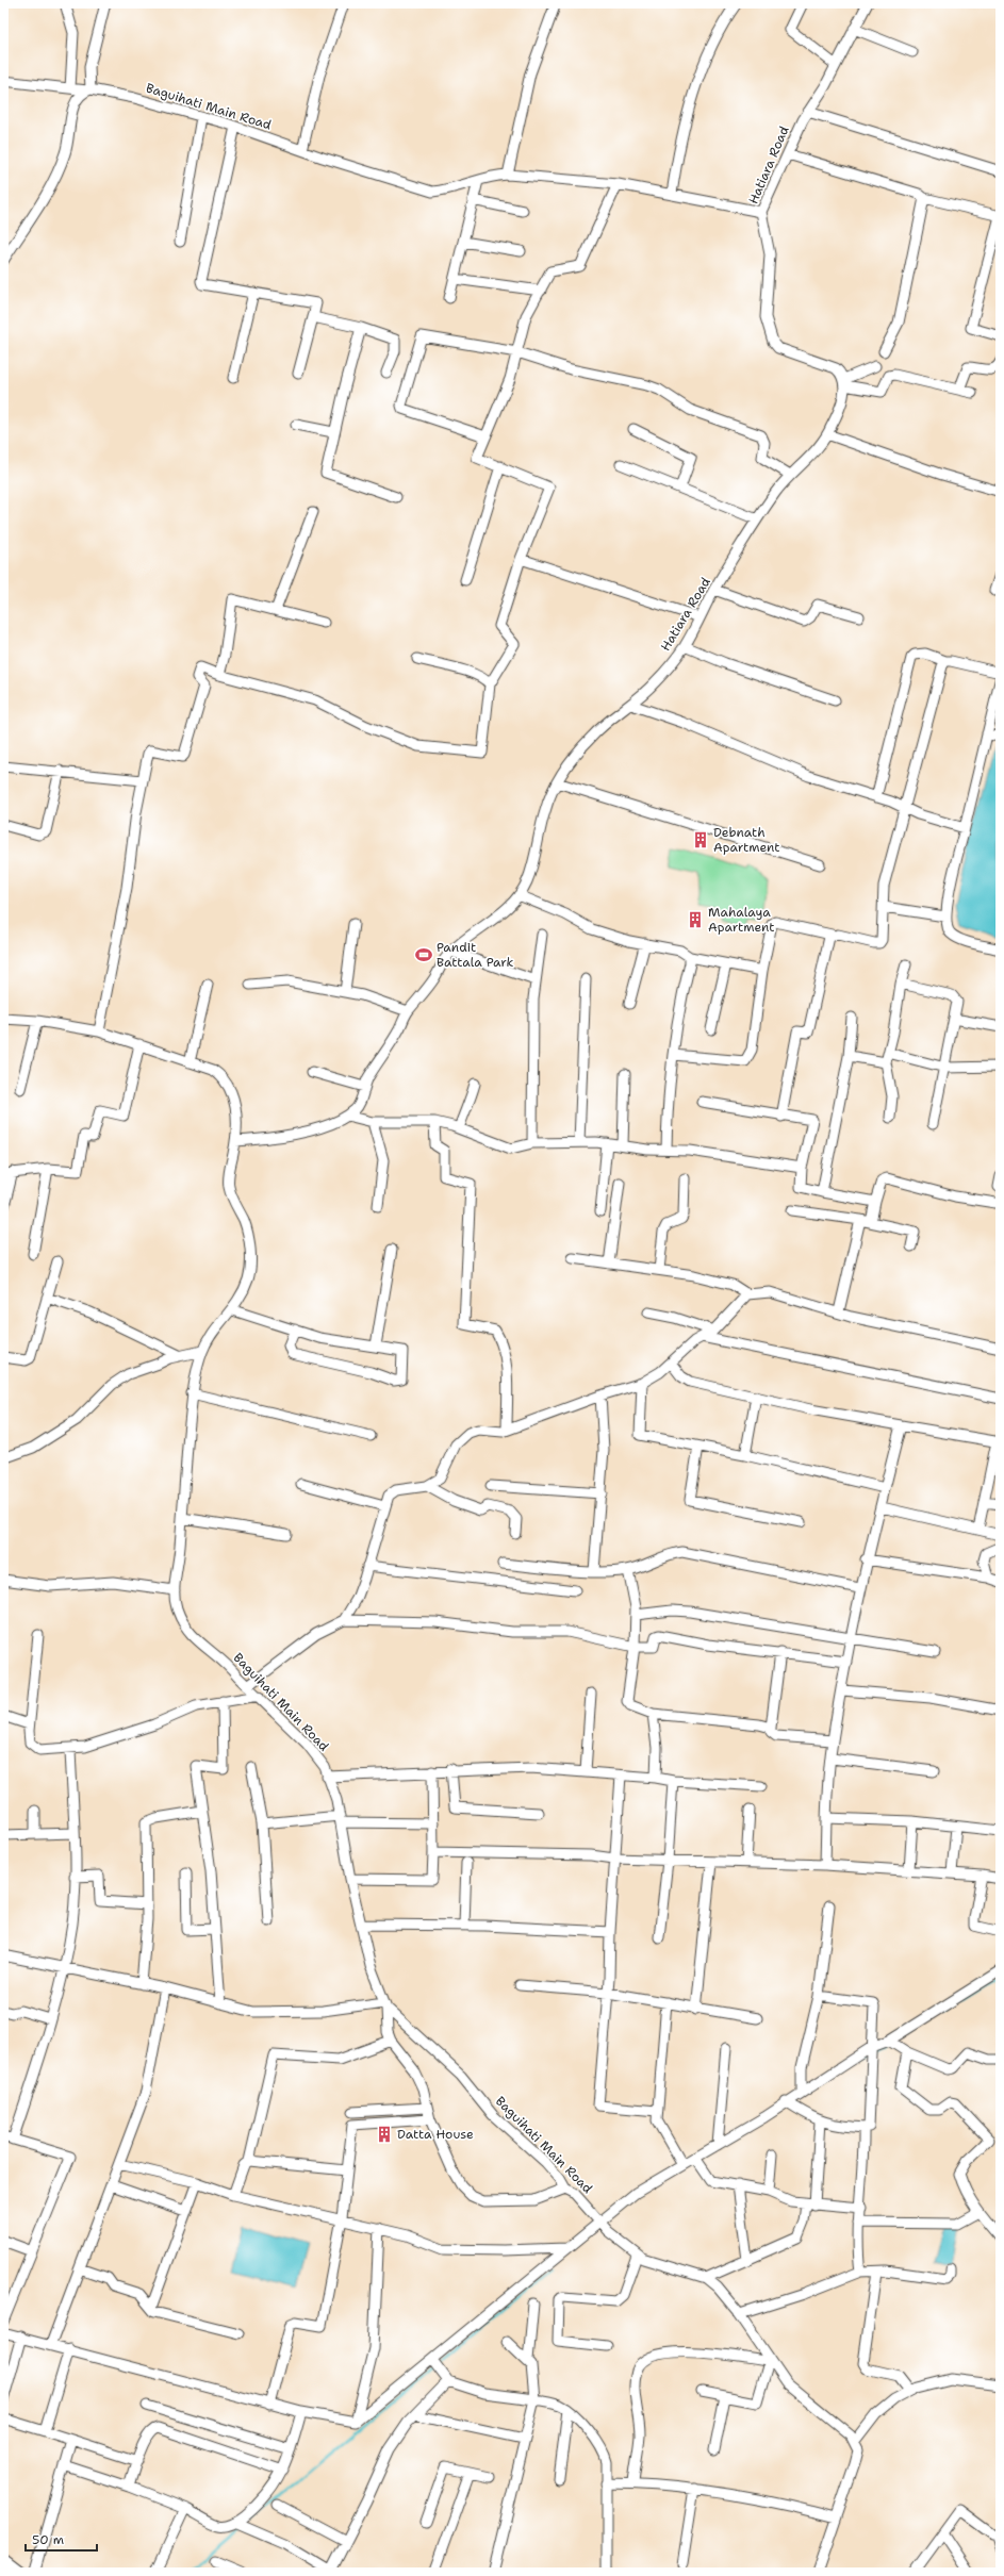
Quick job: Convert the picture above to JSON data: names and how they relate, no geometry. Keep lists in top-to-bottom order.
{
  "streets": {
    "street": ["Baguihati Main Road", "Hatiara Road"]
  },
  "crossings": [
    ["Baguihati Main Road", "Hatiara Road"]
  ],
  "places": {
    "building": ["Debnath Apartment", "Mahalaya Apartment", "Datta House"],
    "sports": ["Pandit Battala Park"]
  },
  "scale_bar": "50 m"
}
